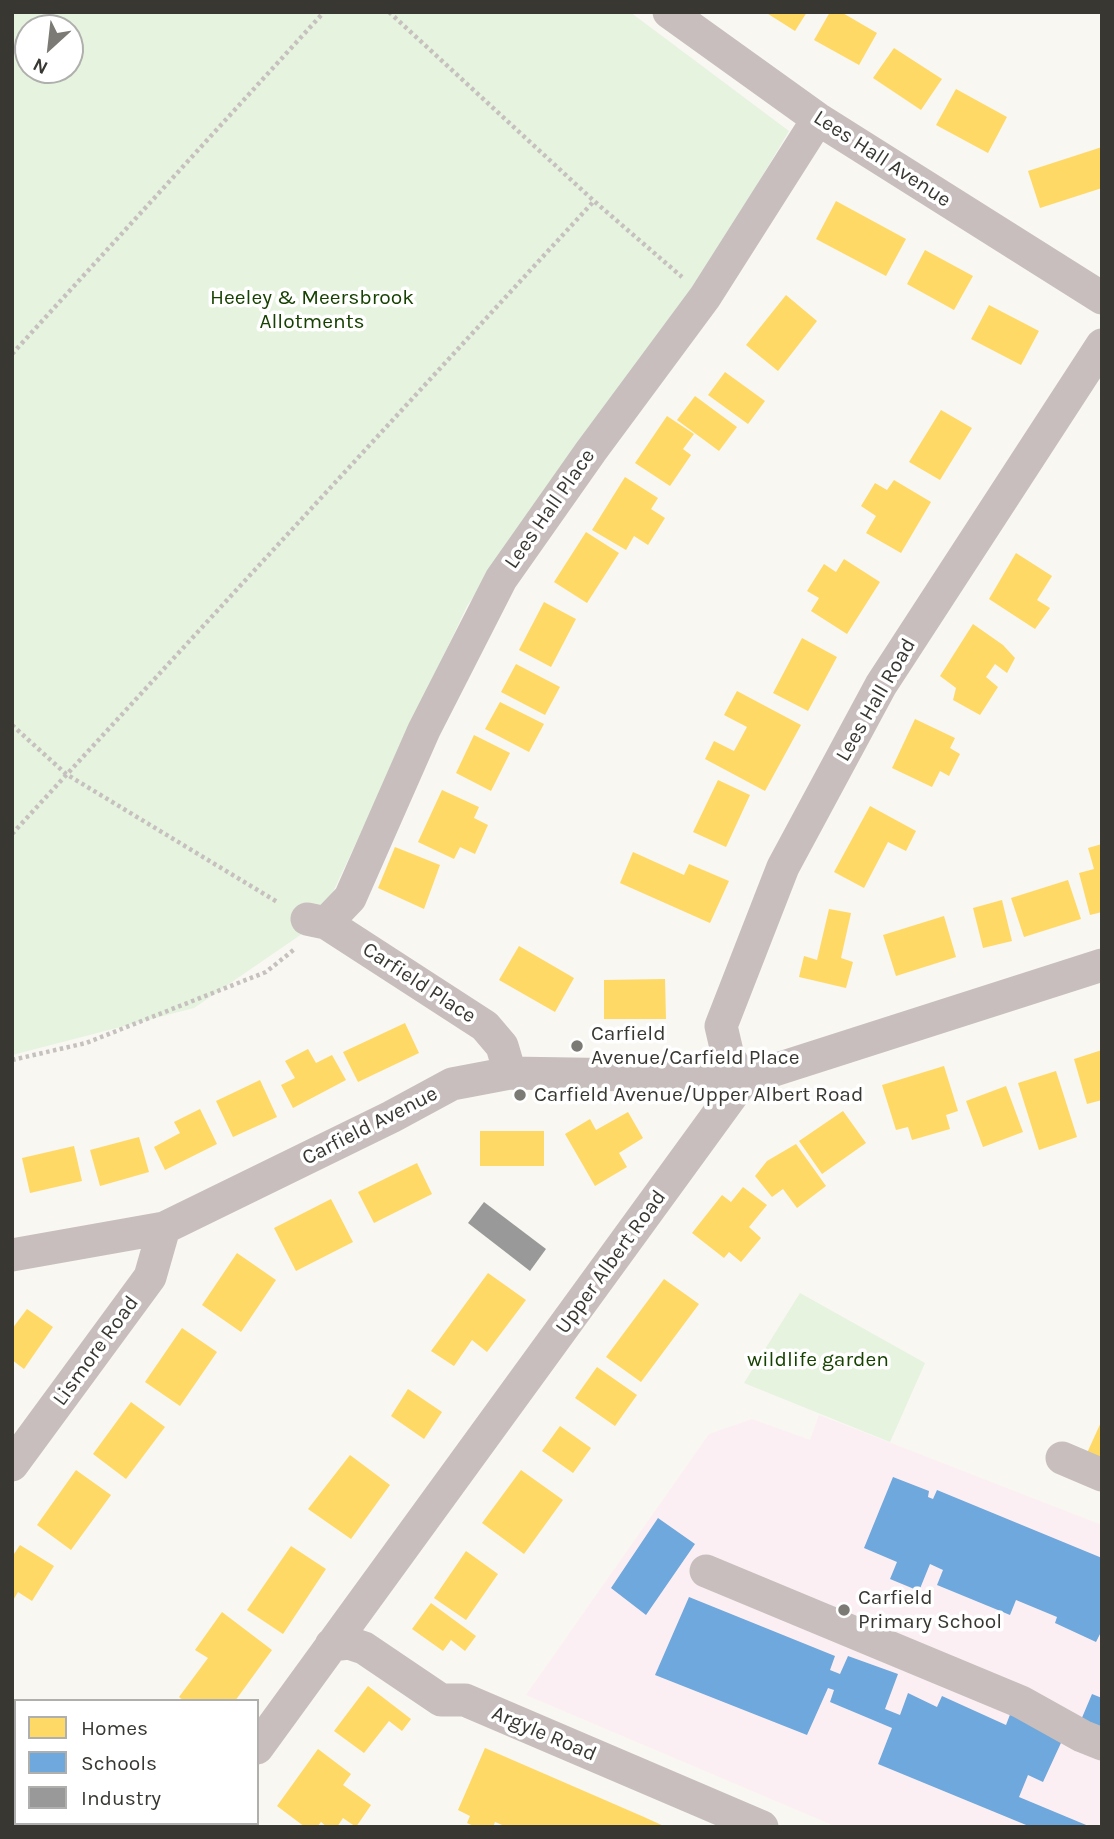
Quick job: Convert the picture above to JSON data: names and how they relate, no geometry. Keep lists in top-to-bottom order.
{
  "streets": {
    "street": [
      "Lees Hall Avenue",
      "Lees Hall Place",
      "Lees Hall Road",
      "Carfield Place",
      "Carfield Avenue",
      "Upper Albert Road",
      "Lismore Road",
      "Argyle Road"
    ]
  },
  "crossings": [
    ["Lees Hall Avenue", "Lees Hall Place"],
    ["Lees Hall Place", "Carfield Place"],
    ["Lees Hall Road", "Carfield Avenue"],
    ["Lees Hall Road", "Upper Albert Road"],
    ["Carfield Place", "Carfield Avenue"],
    ["Carfield Avenue", "Upper Albert Road"],
    ["Carfield Avenue", "Lismore Road"],
    ["Upper Albert Road", "Argyle Road"]
  ],
  "parks": ["Heeley & Meersbrook Allotments", "wildlife garden"],
  "places": ["Carfield Avenue/Carfield Place", "Carfield Avenue/Upper Albert Road", "Carfield Primary School"],
  "legend": ["Homes", "Schools", "Industry"],
  "north": "bottom left"
}
